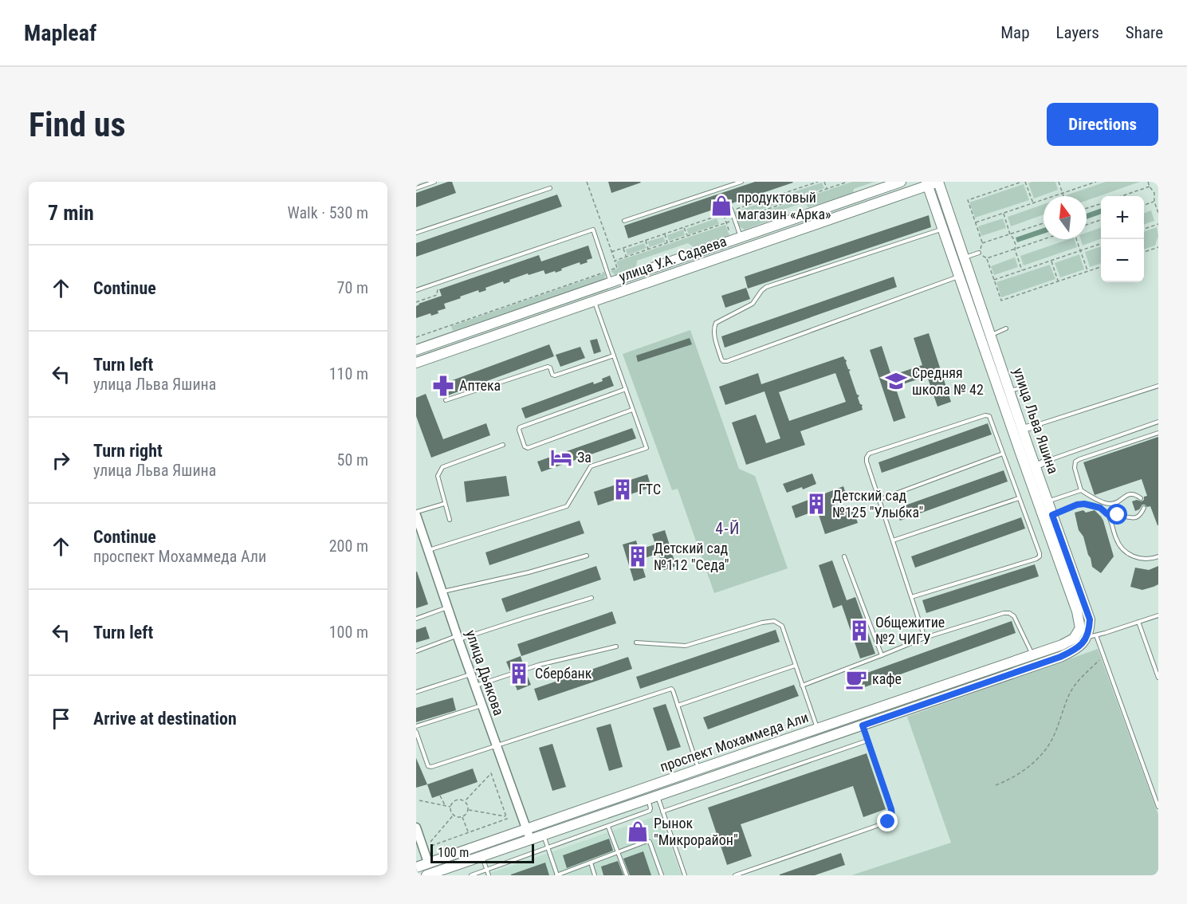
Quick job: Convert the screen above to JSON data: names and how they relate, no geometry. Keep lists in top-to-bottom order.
{
  "streets": {
    "main road": ["улица У.А. Садаева", "улица Льва Яшина", "проспект Мохаммеда Али"],
    "street": ["улица Дьякова"]
  },
  "crossings": [
    ["улица У.А. Садаева", "улица Льва Яшина"],
    ["улица Льва Яшина", "проспект Мохаммеда Али"],
    ["улица Дьякова", "проспект Мохаммеда Али"]
  ],
  "districts": ["4-Й"],
  "places": {
    "shop": ["продуктовый магазин «Арка»", "Рынок \"Микрорайон\""],
    "school or university": ["Средняя школа № 42"],
    "pharmacy": ["Аптека"],
    "hotel": ["За"],
    "building": [
      "ГТС",
      "Детский сад №125 \"Улыбка\"",
      "Детский сад №112 \"Седа\"",
      "Общежитие №2 ЧИГУ",
      "Сбербанк"
    ],
    "cafe": ["кафе"]
  },
  "scale_bar": "100 m",
  "north": "top",
  "page": {
    "header": "Mapleaf",
    "nav": ["Map", "Layers", "Share"],
    "buttons": "Directions",
    "title": "Find us",
    "heading": ["7 min", "Walk · 530 m"],
    "map_buttons": ["+", "−"],
    "list": [
      ["Continue", "70 m"],
      ["Turn left", "улица Льва Яшина", "110 m"],
      ["Turn right", "улица Льва Яшина", "50 m"],
      ["Continue", "проспект Мохаммеда Али", "200 m"],
      ["Turn left", "100 m"],
      "Arrive at destination"
    ],
    "scale": "100 m"
  }
}
